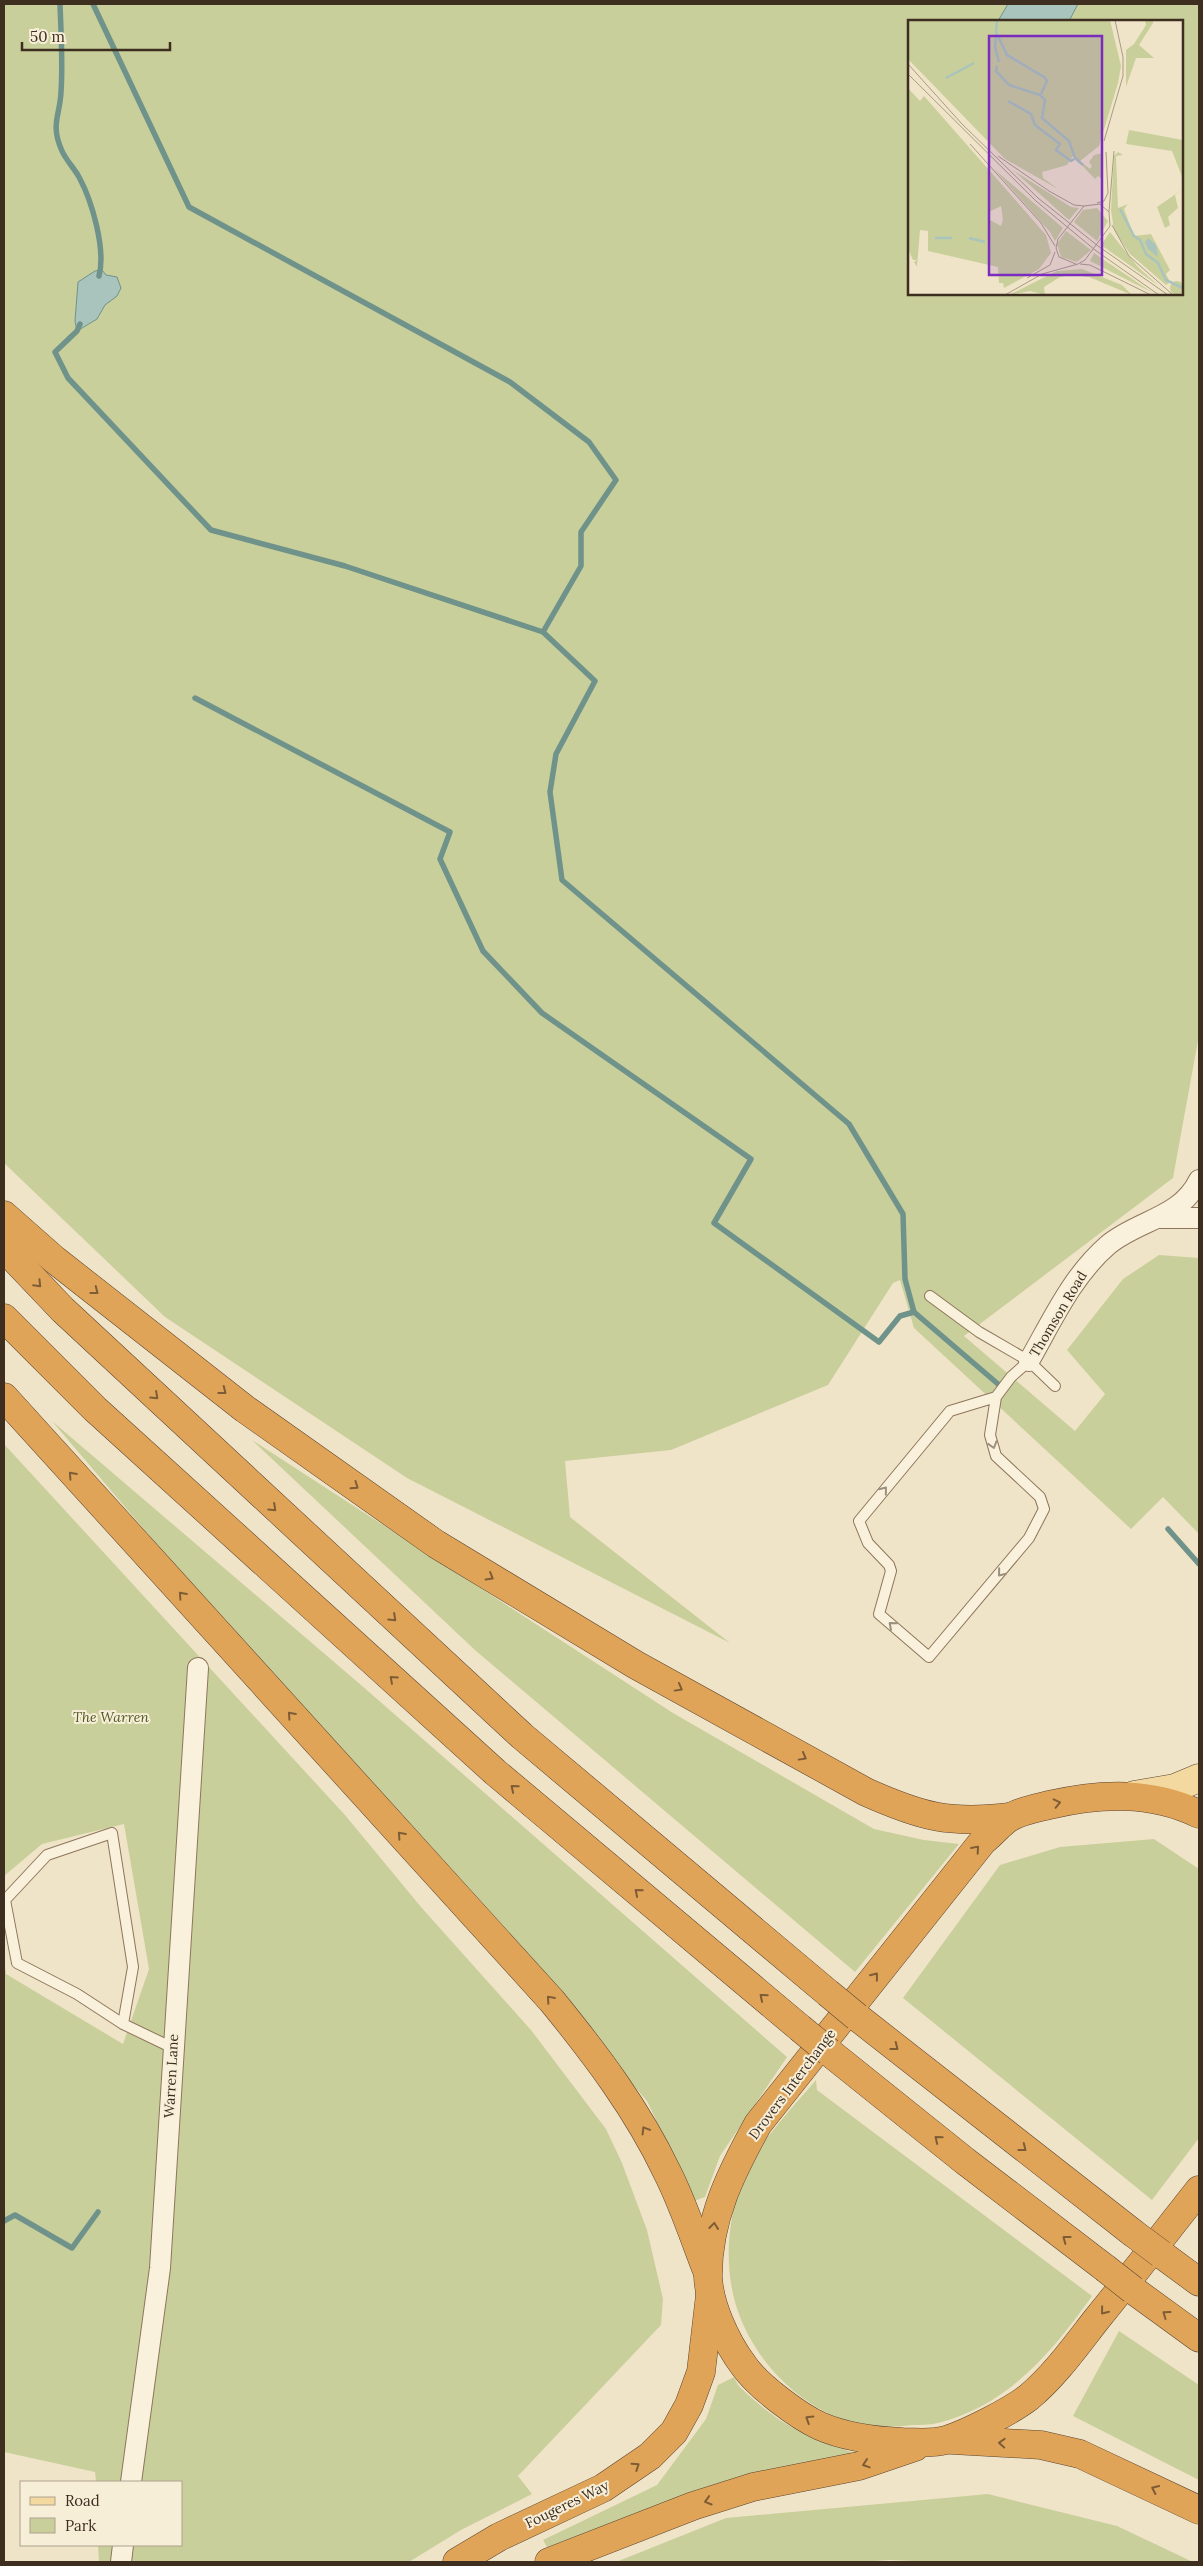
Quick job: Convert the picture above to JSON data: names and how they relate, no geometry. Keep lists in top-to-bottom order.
{
  "streets": {
    "highway": ["Drovers Interchange", "Fougeres Way"],
    "street": ["Thomson Road", "Warren Lane"]
  },
  "crossings": [
    ["Drovers Interchange", "Fougeres Way"]
  ],
  "one_way": ["Fougeres Way"],
  "parks": ["The Warren"],
  "legend": ["Road", "Park"],
  "scale_bar": "50 m"
}
